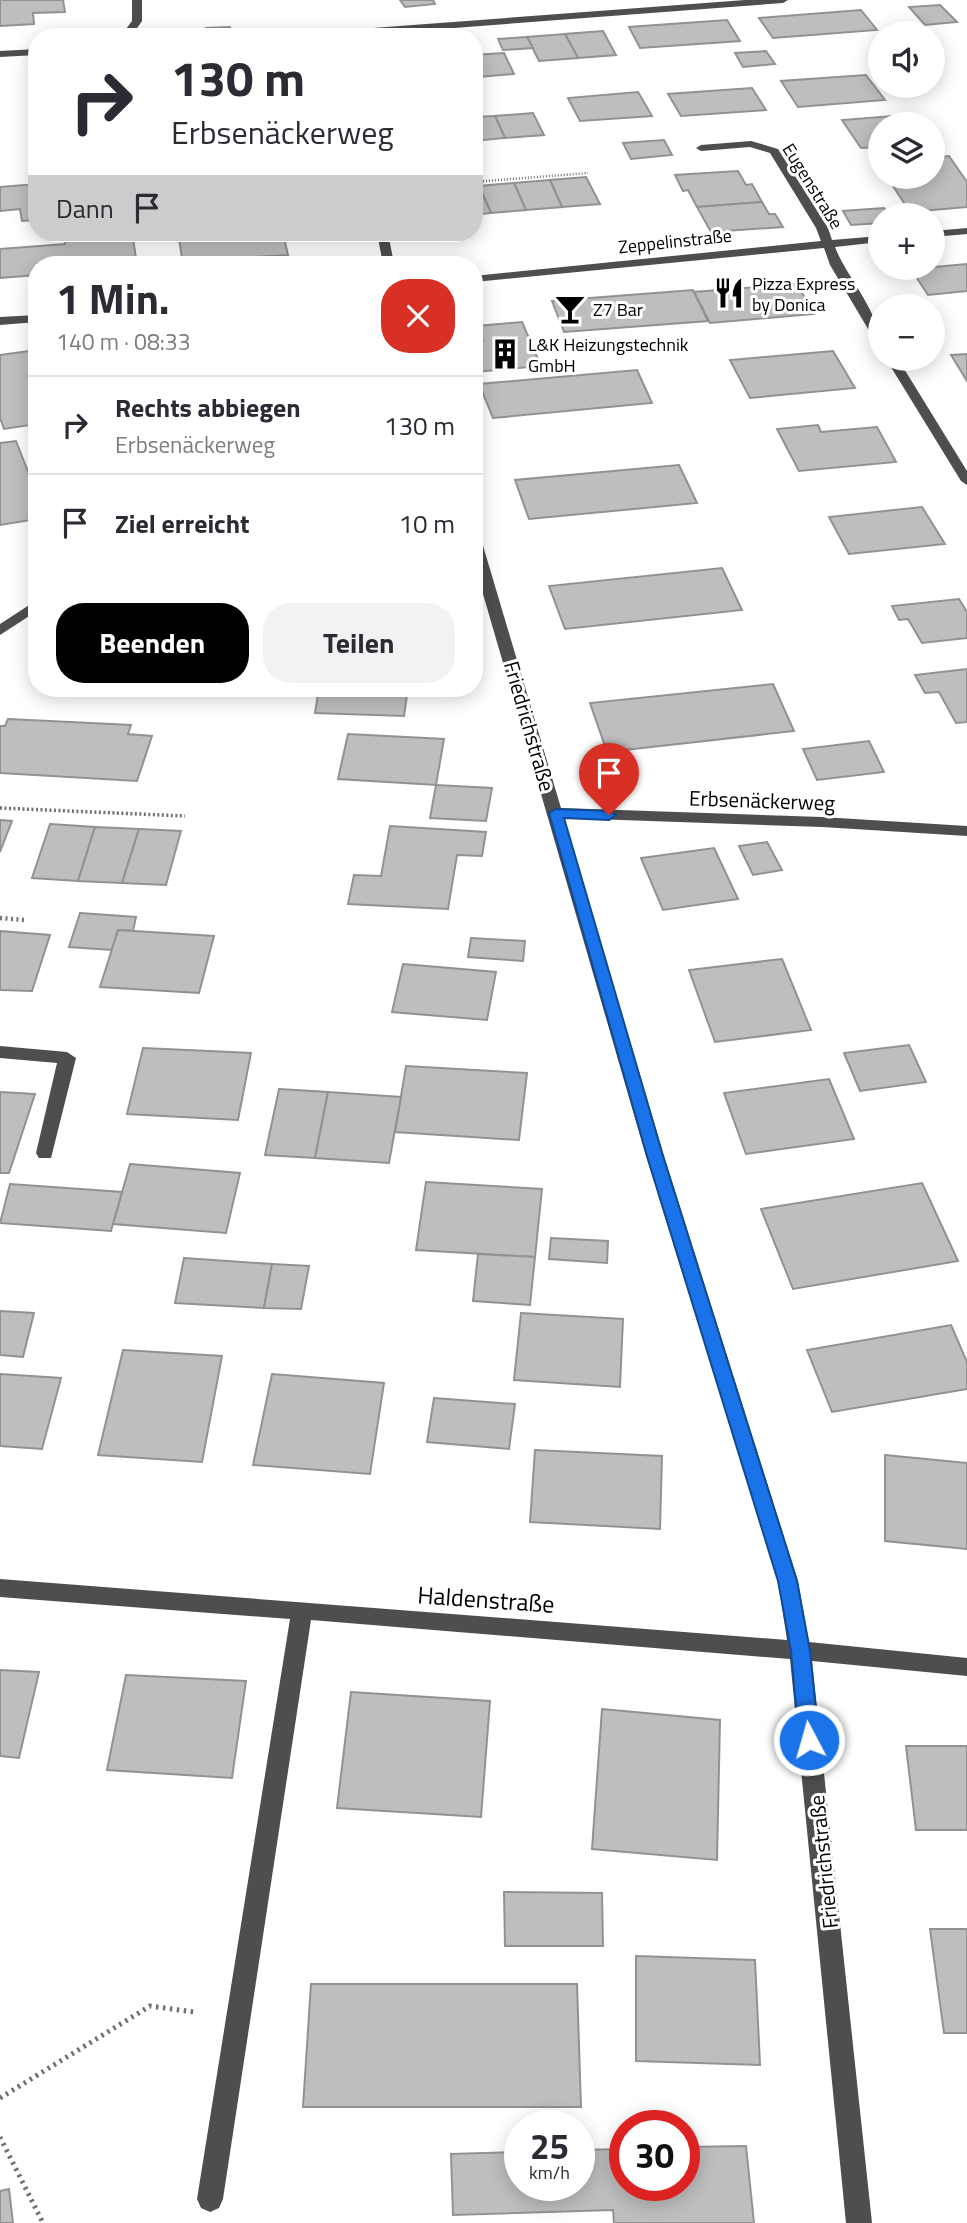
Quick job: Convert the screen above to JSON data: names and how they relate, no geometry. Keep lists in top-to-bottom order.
{
  "streets": {
    "street": [
      "Eugenstraße",
      "Zeppelinstraße",
      "Friedrichstraße",
      "Erbsenäckerweg",
      "Haldenstraße"
    ]
  },
  "crossings": [
    ["Eugenstraße", "Zeppelinstraße"],
    ["Friedrichstraße", "Erbsenäckerweg"],
    ["Friedrichstraße", "Haldenstraße"]
  ],
  "places": {
    "restaurant": ["Pizza Express by Donica"],
    "bar": ["Z7 Bar"],
    "building": ["L&K Heizungstechnik GmbH"]
  },
  "page": {
    "map_buttons": ["+", "−"],
    "turn": ["130 m", "Erbsenäckerweg"],
    "then": "Dann",
    "heading": ["1 Min.", "140 m · 08:33"],
    "list": [
      {
        "name": "Rechts abbiegen",
        "note": "Erbsenäckerweg",
        "value": "130 m"
      },
      {
        "name": "Ziel erreicht",
        "value": "10 m"
      }
    ],
    "buttons": ["Beenden", "Teilen"],
    "speed": "25 km/h",
    "limit": "30"
  }
}
